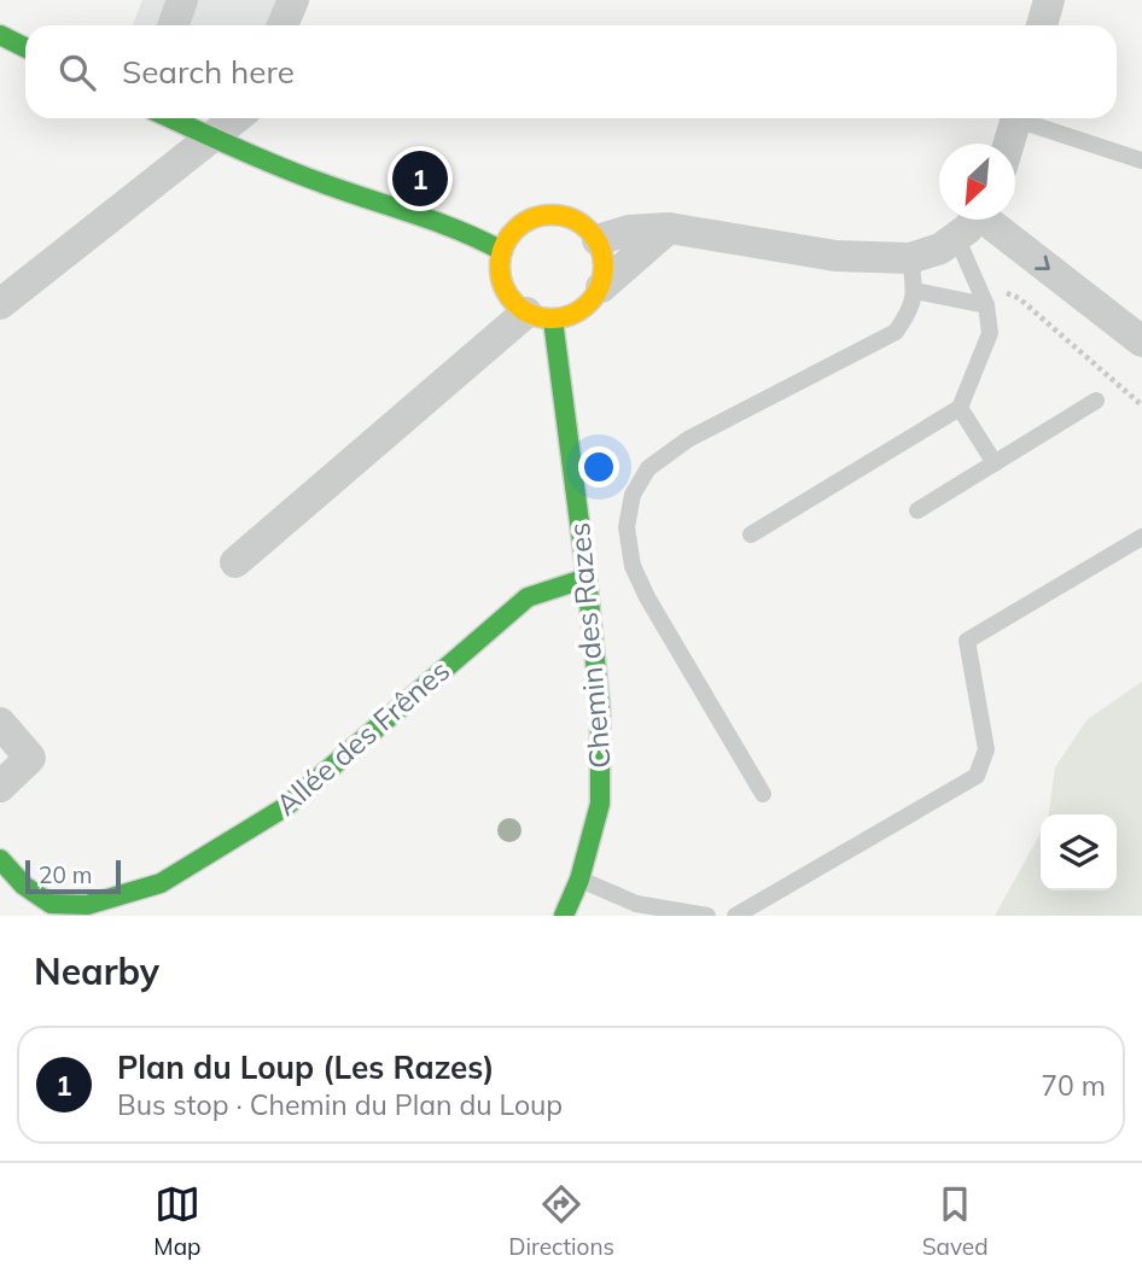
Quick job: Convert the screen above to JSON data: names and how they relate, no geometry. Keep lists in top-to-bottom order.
{
  "streets": {
    "street": ["Chemin des Razes", "Allée des Frênes"]
  },
  "crossings": [
    ["Chemin des Razes", "Allée des Frênes"]
  ],
  "scale_bar": "20 m",
  "north": "bottom left",
  "page": {
    "search": "Search here",
    "pins": "1",
    "scale": "20 m",
    "heading": "Nearby",
    "list": [
      {
        "mark": "1",
        "name": "Plan du Loup (Les Razes)",
        "note": "Bus stop · Chemin du Plan du Loup",
        "value": "70 m"
      }
    ],
    "nav": ["Map", "Directions", "Saved"]
  }
}
